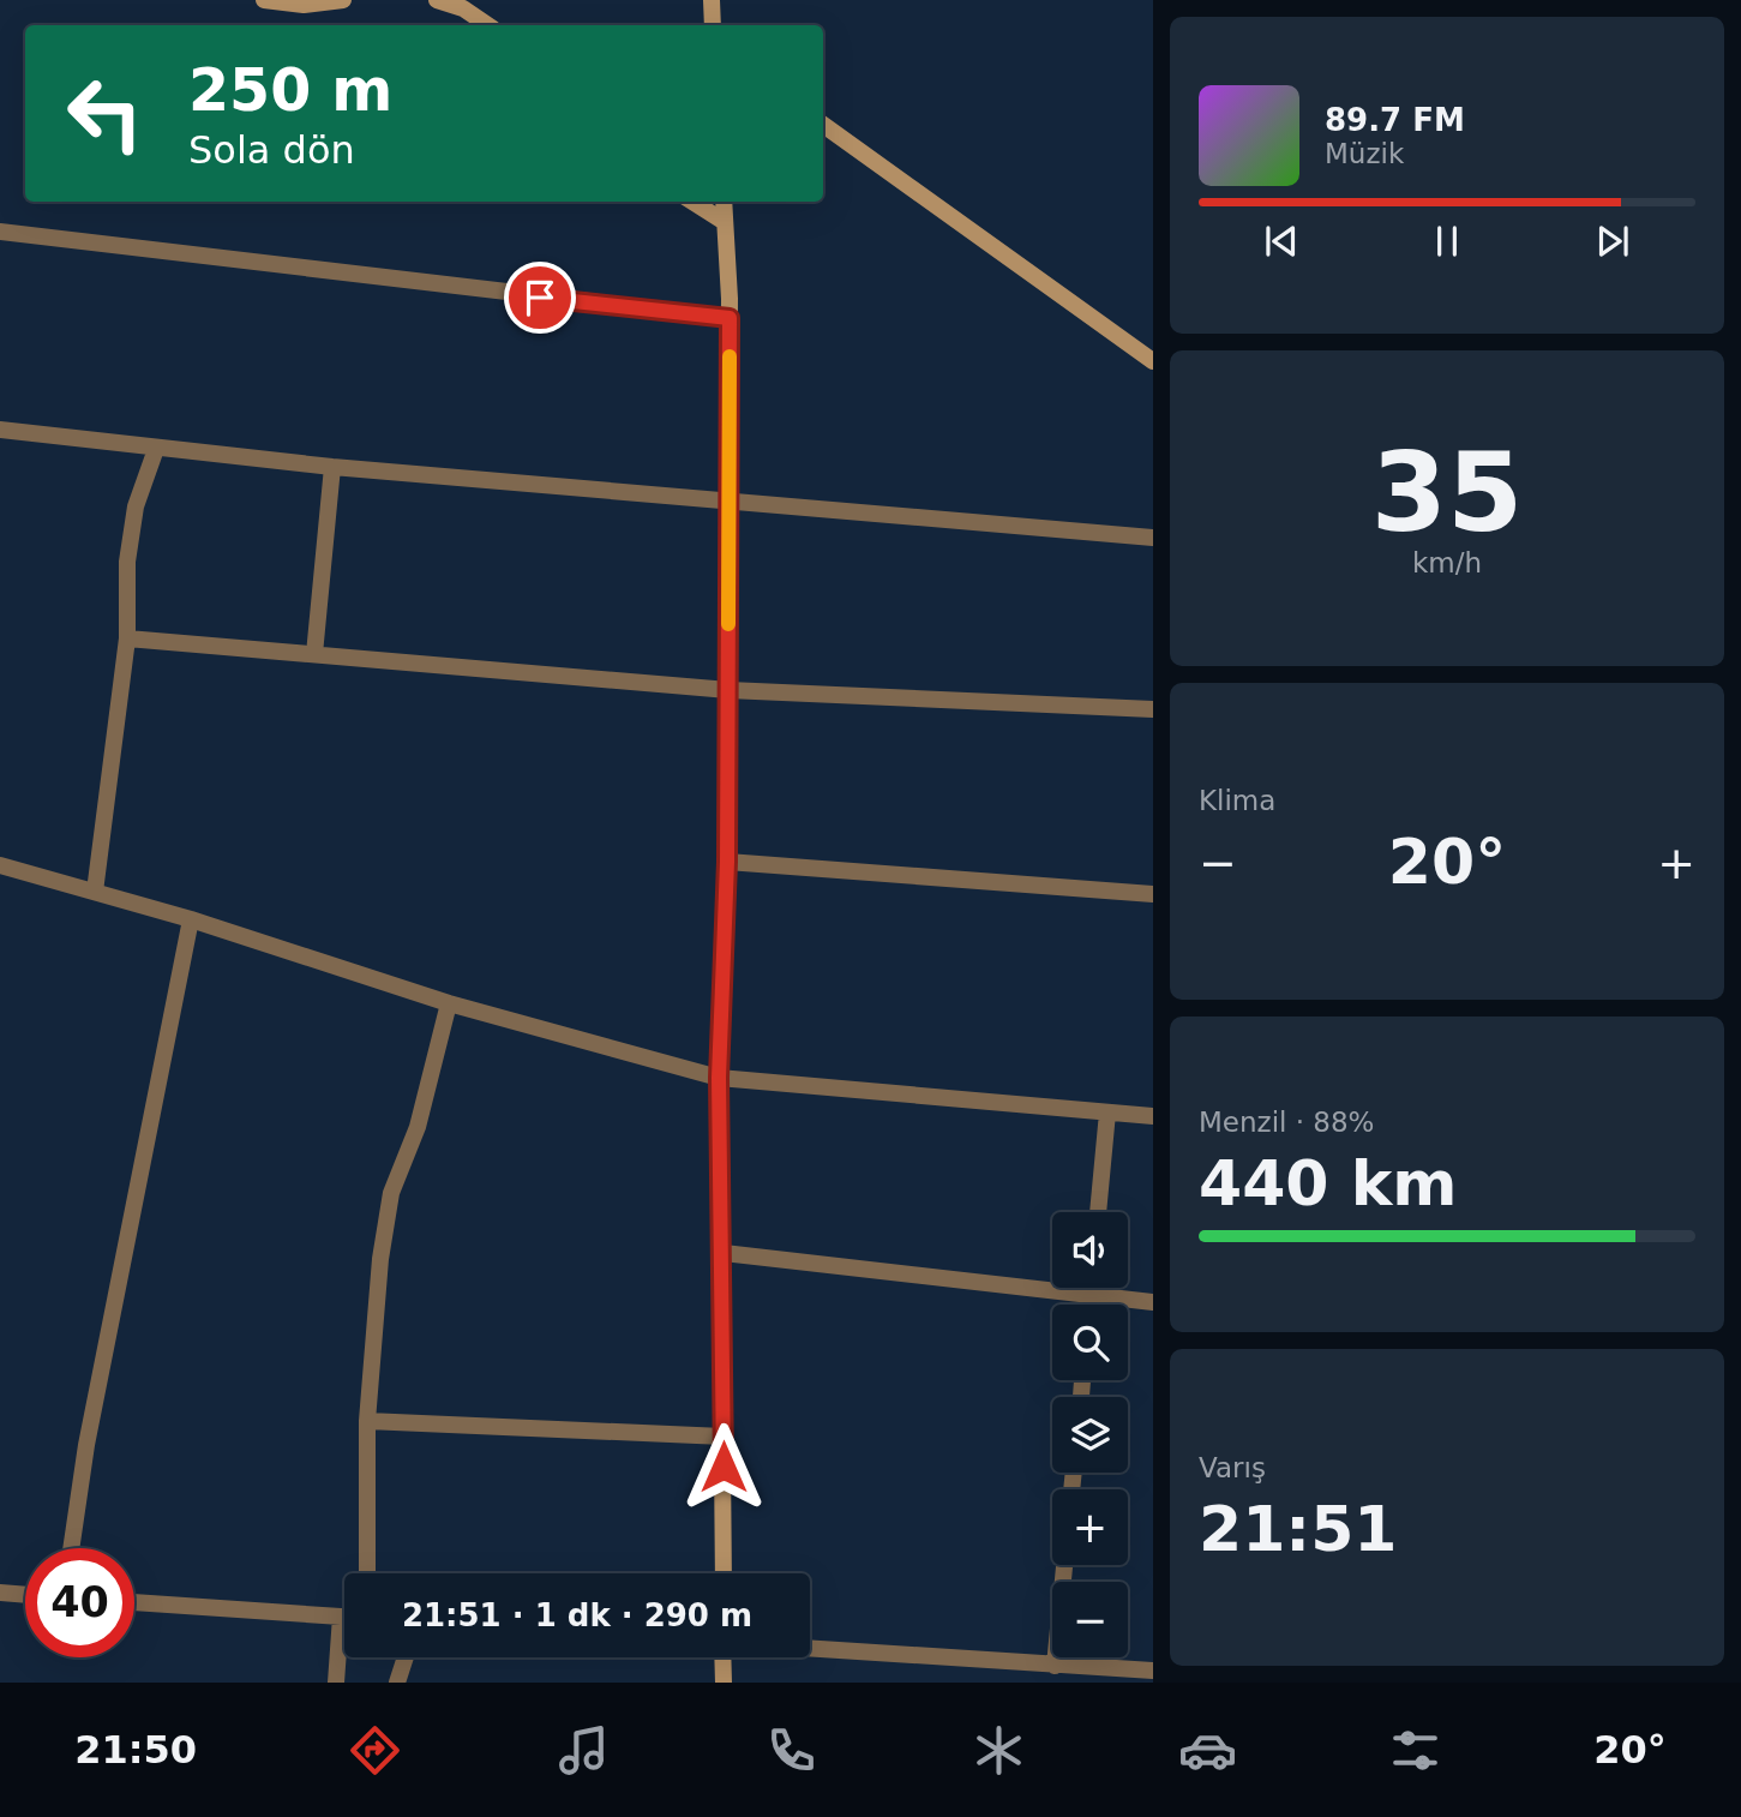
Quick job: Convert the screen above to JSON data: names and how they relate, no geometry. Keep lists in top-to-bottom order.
{
  "page": {
    "turn": ["250 m", "Sola dön"],
    "song": ["89.7 FM", "Müzik"],
    "tile": [
      ["35", "km/h"],
      "Klima",
      ["Menzil · 88%", "440 km"],
      ["Varış", "21:51"]
    ],
    "heat": ["−", "20°", "+"],
    "map_buttons": ["+", "−"],
    "limit": "40",
    "trip": "21:51 · 1 dk · 290 m",
    "tabs": ["21:50", "20°"]
  }
}
